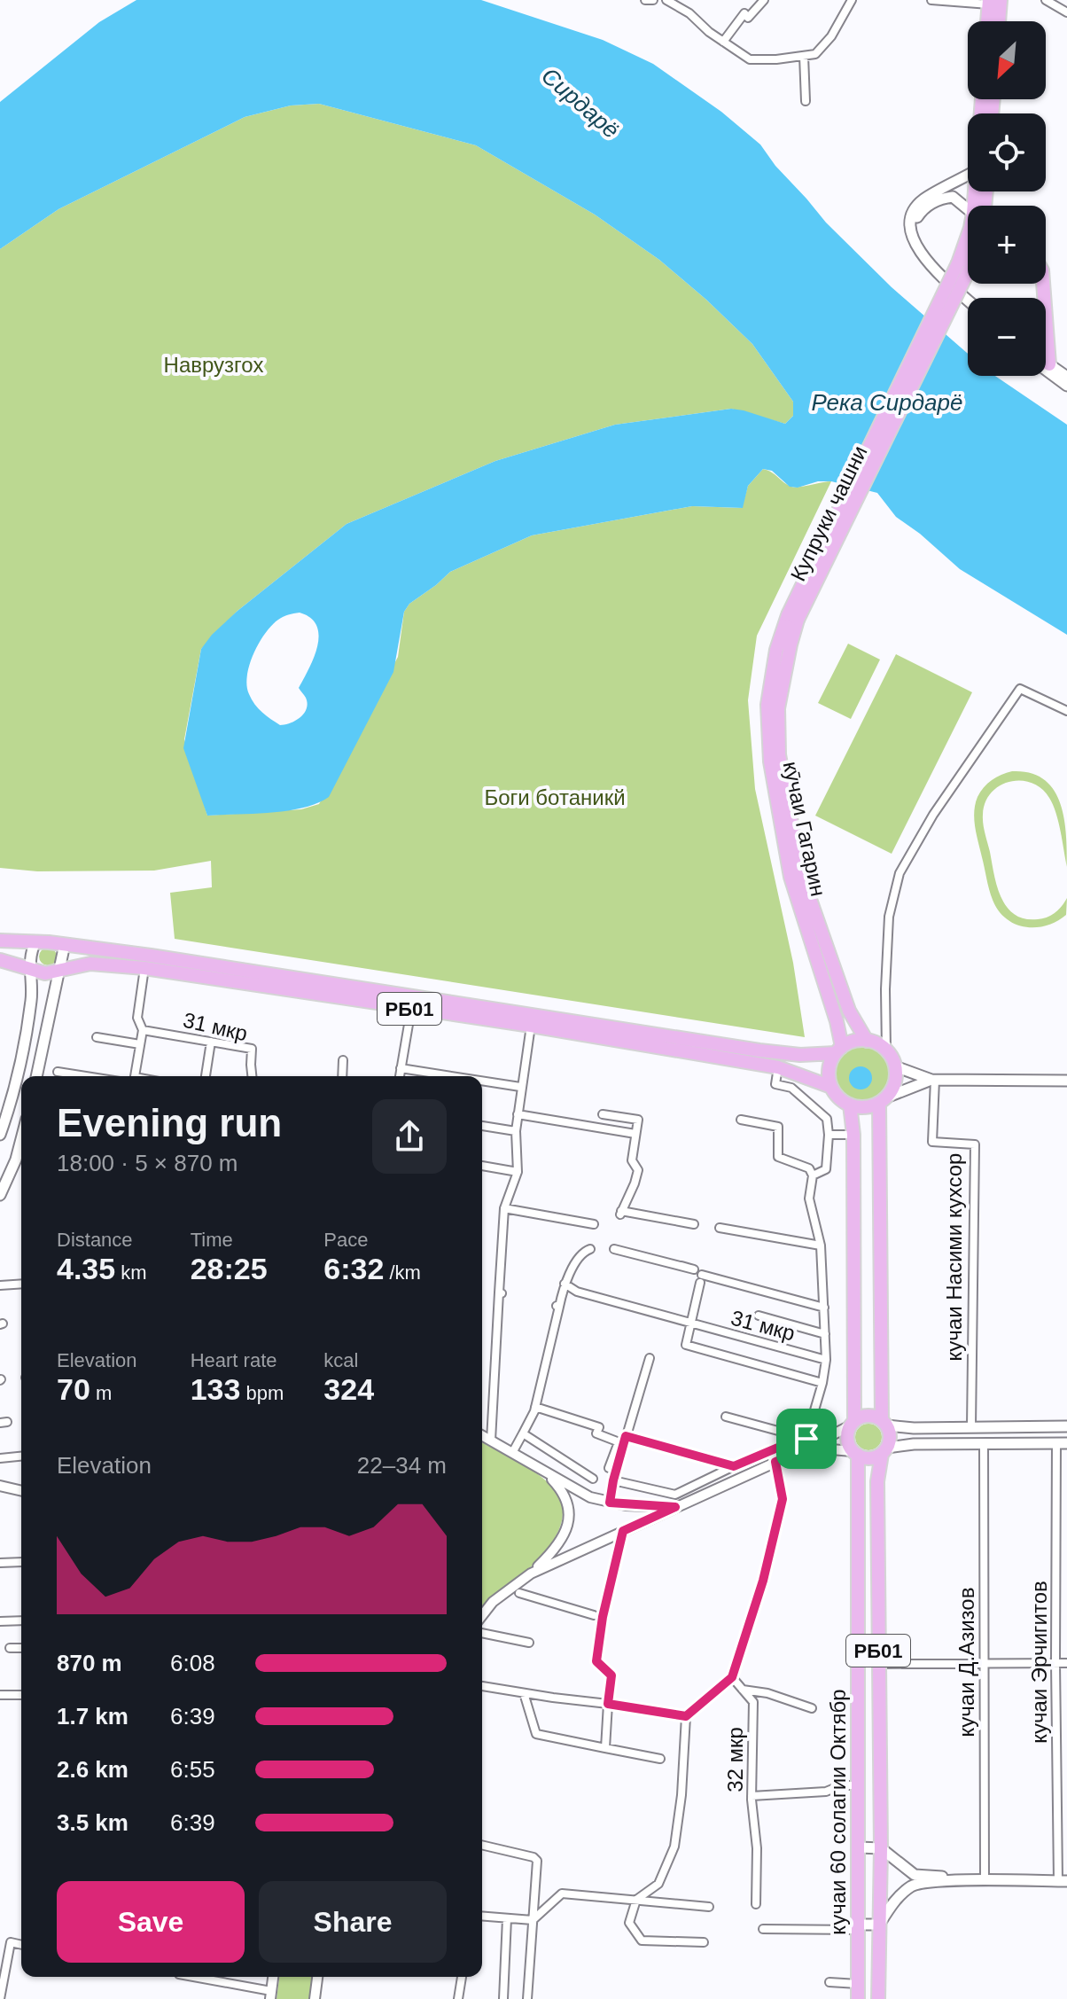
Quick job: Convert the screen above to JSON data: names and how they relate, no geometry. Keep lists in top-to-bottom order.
{
  "streets": {
    "highway": [
      "Купруки чашни",
      "кӯчаи Гагарин",
      "РБ01",
      "кучаи 60 солагии Октябр"
    ],
    "street": [
      "31 мкр",
      "кучаи Насими кухсор",
      "кучаи Д.Азизов",
      "кучаи Эрчигитов",
      "32 мкр"
    ]
  },
  "crossings": [
    ["Купруки чашни", "кӯчаи Гагарин"],
    ["кӯчаи Гагарин", "РБ01"],
    ["РБ01", "кучаи 60 солагии Октябр"]
  ],
  "water": ["Сирдарё", "Река Сирдарё"],
  "parks": ["Наврузгох", "Боги ботаникй"],
  "north": "bottom left",
  "page": {
    "map_buttons": ["+", "−"],
    "heading": ["Evening run", "18:00 · 5 × 870 m"],
    "stats": [
      ["Distance", "4.35 km"],
      ["Time", "28:25"],
      ["Pace", "6:32 /km"],
      ["Elevation", "70 m"],
      ["Heart rate", "133 bpm"],
      ["kcal", "324"]
    ],
    "chart": ["Elevation", "22–34 m"],
    "list": [
      {
        "name": "870 m",
        "note": "6:08"
      },
      {
        "name": "1.7 km",
        "note": "6:39"
      },
      {
        "name": "2.6 km",
        "note": "6:55"
      },
      {
        "name": "3.5 km",
        "note": "6:39"
      }
    ],
    "buttons": ["Save", "Share"]
  }
}
